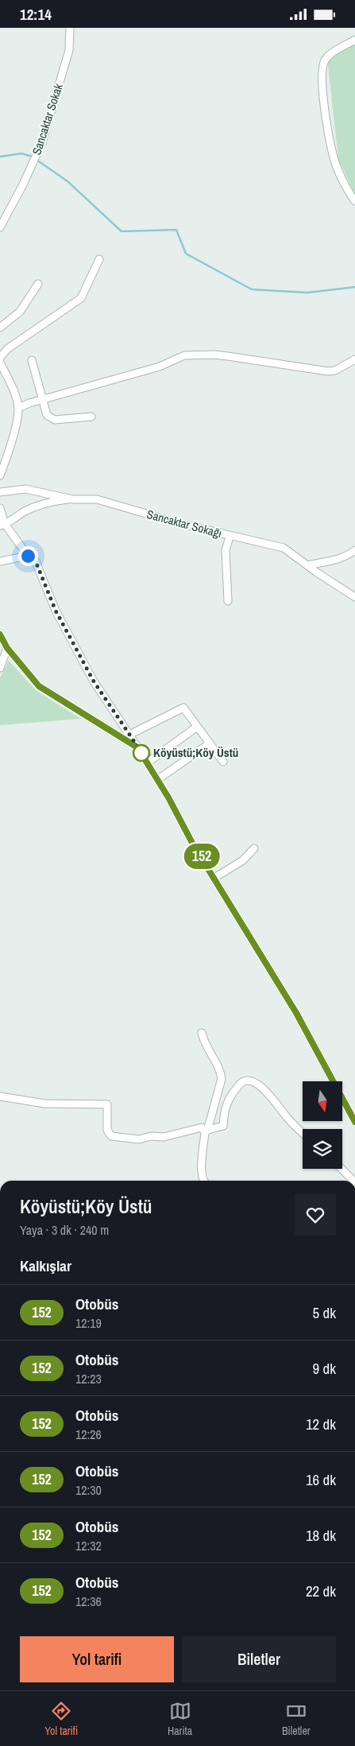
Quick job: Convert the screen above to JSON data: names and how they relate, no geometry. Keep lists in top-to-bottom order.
{
  "streets": {
    "street": ["Sancaktar Sokak", "Sancaktar Sokağı"]
  },
  "places": ["Köyüstü;Köy Üstü"],
  "lines": ["bus line 152"],
  "north": "bottom",
  "page": {
    "status": "12:14",
    "on_map": "152",
    "heading": [
      ["Köyüstü;Köy Üstü", "Yaya · 3 dk · 240 m"],
      "Kalkışlar"
    ],
    "list": [
      {
        "mark": "152",
        "name": "Otobüs",
        "note": "12:19",
        "value": "5 dk"
      },
      {
        "mark": "152",
        "name": "Otobüs",
        "note": "12:23",
        "value": "9 dk"
      },
      {
        "mark": "152",
        "name": "Otobüs",
        "note": "12:26",
        "value": "12 dk"
      },
      {
        "mark": "152",
        "name": "Otobüs",
        "note": "12:30",
        "value": "16 dk"
      },
      {
        "mark": "152",
        "name": "Otobüs",
        "note": "12:32",
        "value": "18 dk"
      },
      {
        "mark": "152",
        "name": "Otobüs",
        "note": "12:36",
        "value": "22 dk"
      }
    ],
    "buttons": ["Yol tarifi", "Biletler"],
    "tabs": ["Yol tarifi", "Harita", "Biletler"]
  }
}
